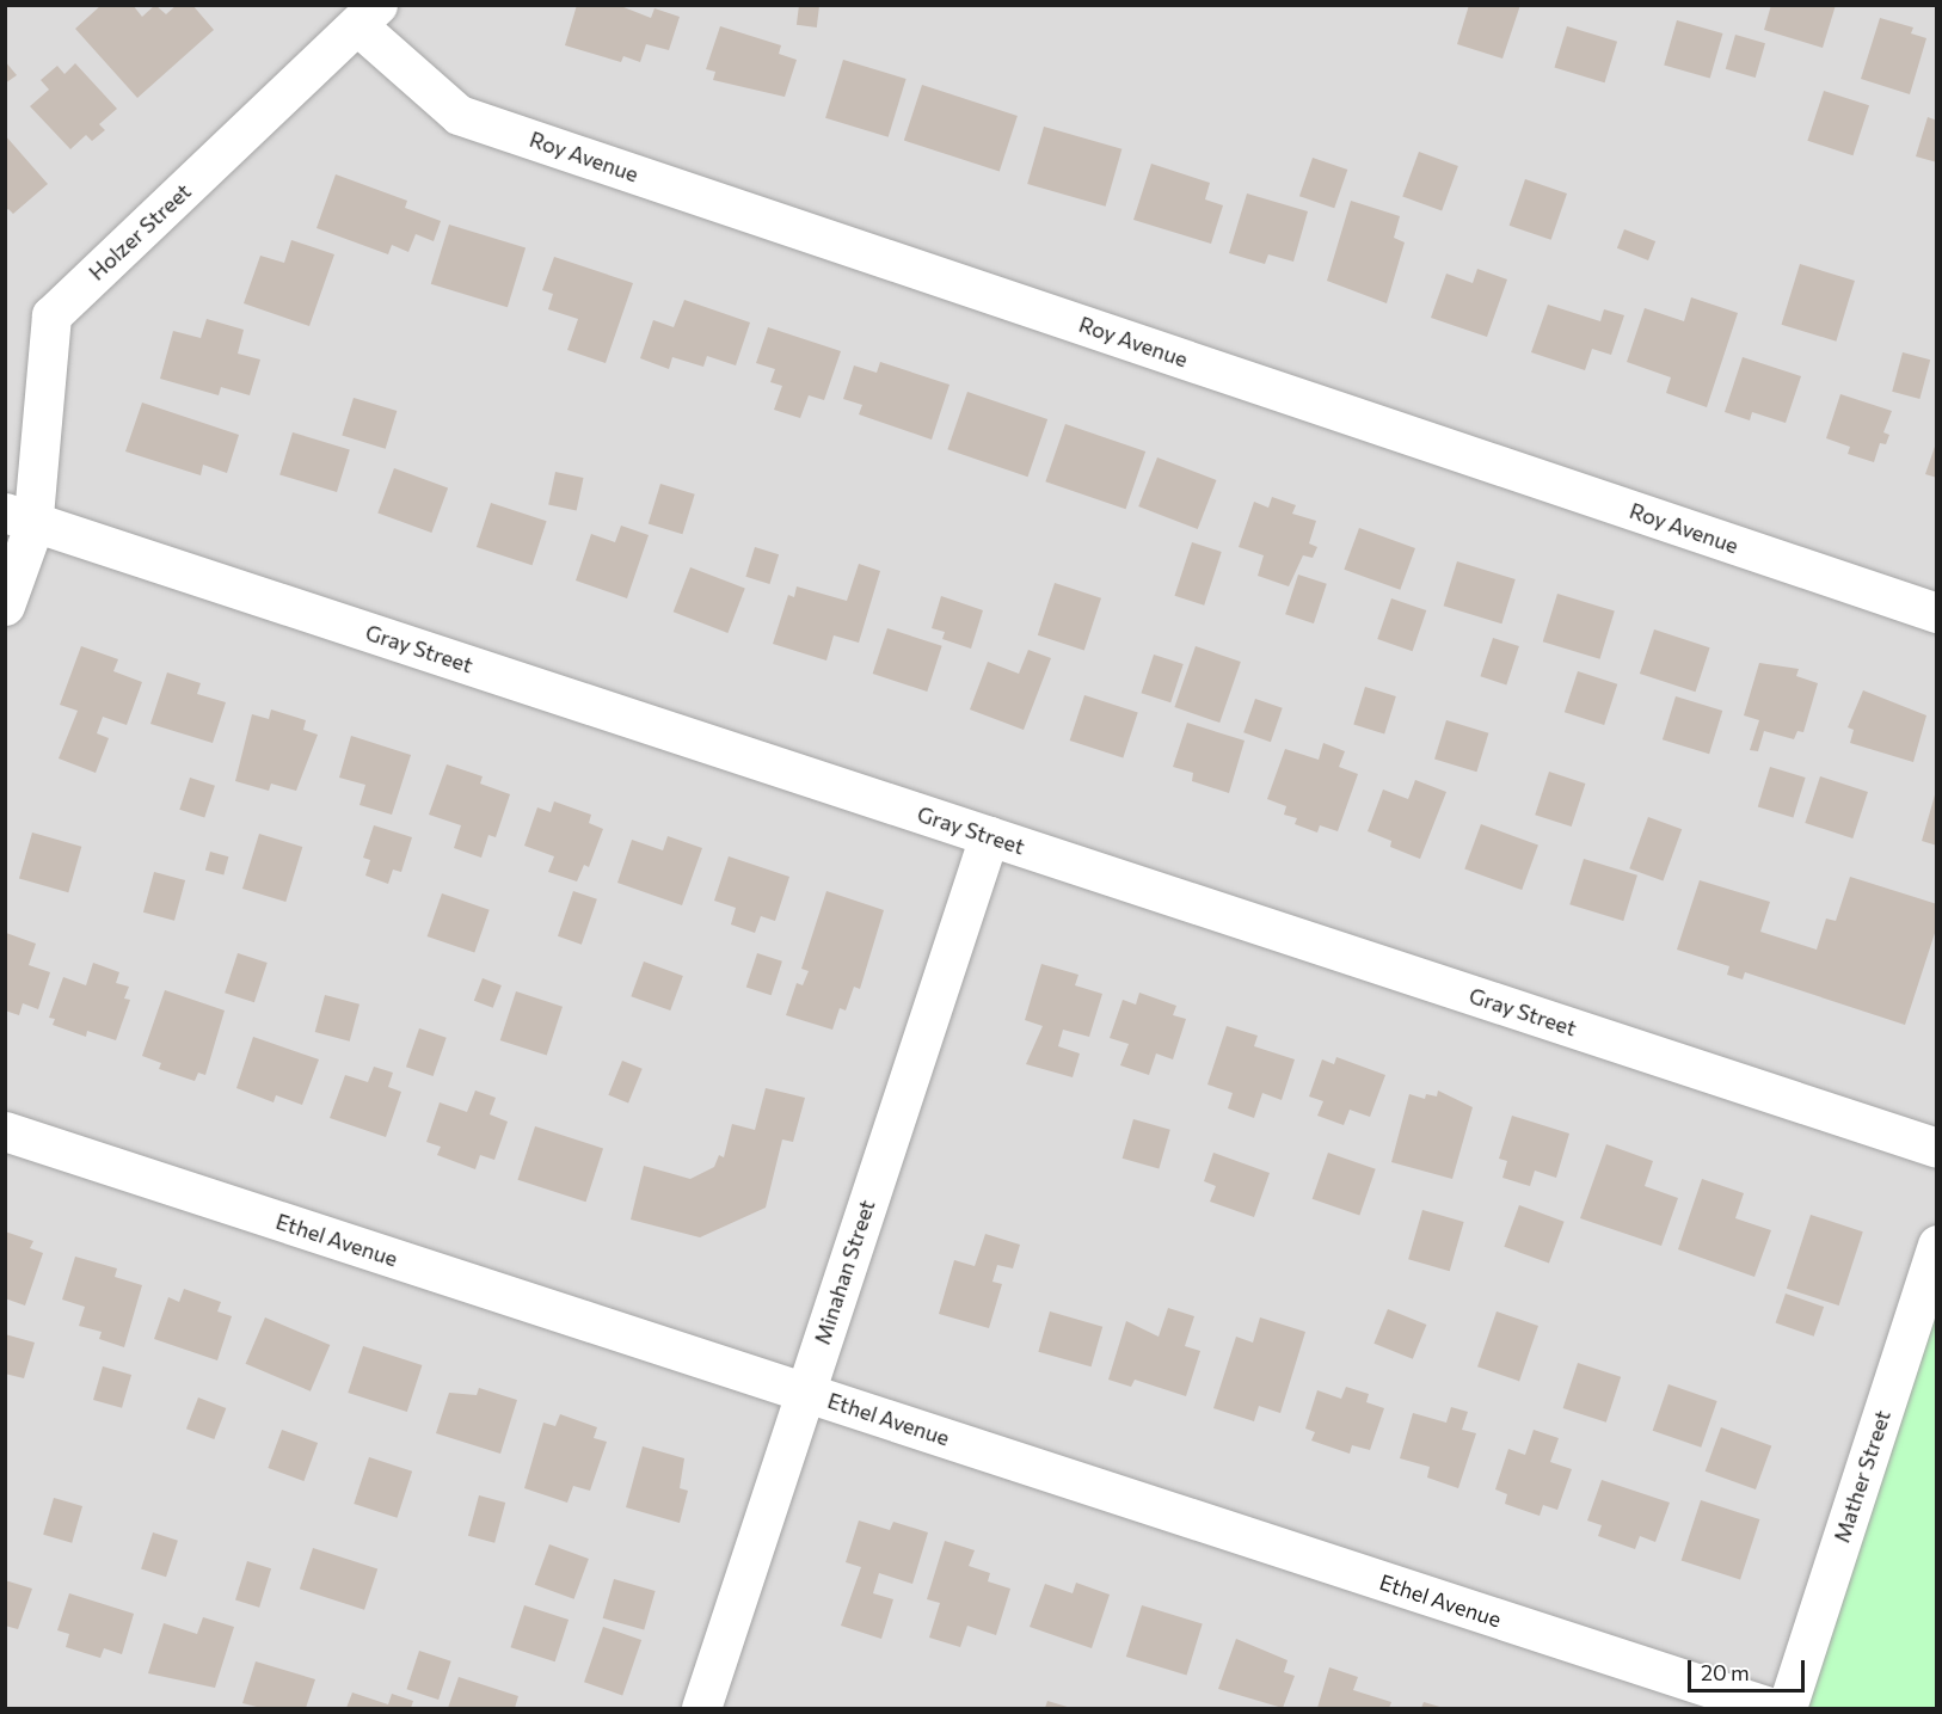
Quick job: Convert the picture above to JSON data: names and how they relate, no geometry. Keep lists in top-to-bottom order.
{
  "streets": {
    "street": [
      "Roy Avenue",
      "Holzer Street",
      "Gray Street",
      "Ethel Avenue",
      "Minahan Street",
      "Mather Street"
    ]
  },
  "crossings": [
    ["Roy Avenue", "Holzer Street"],
    ["Holzer Street", "Gray Street"],
    ["Gray Street", "Minahan Street"],
    ["Ethel Avenue", "Minahan Street"]
  ],
  "scale_bar": "20 m"
}
